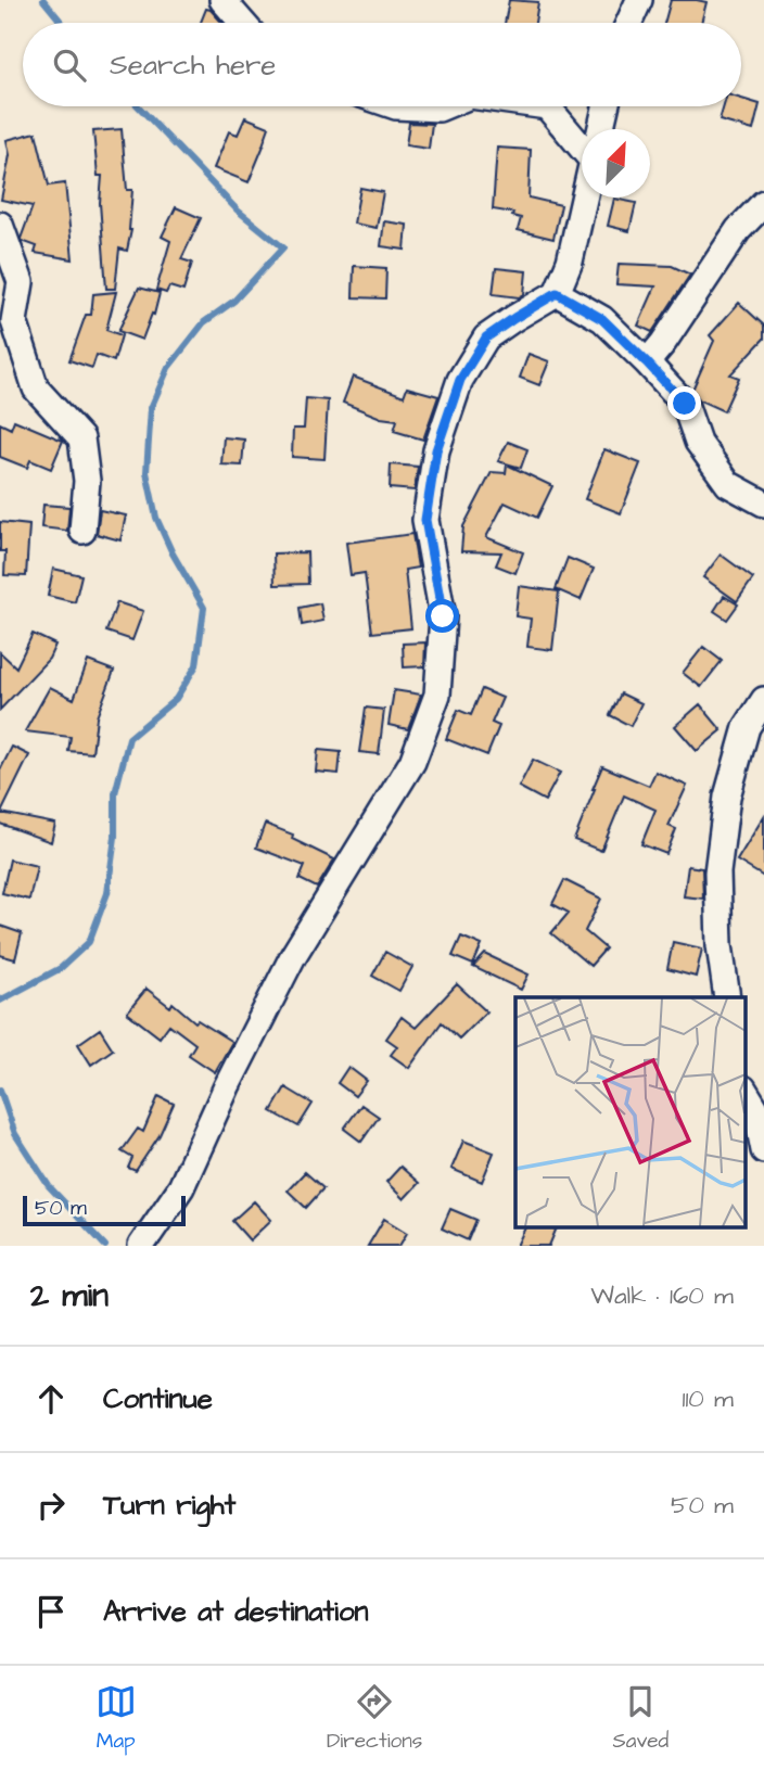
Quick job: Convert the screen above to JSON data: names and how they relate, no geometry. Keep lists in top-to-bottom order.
{
  "scale_bar": "50 m",
  "north": "top right",
  "page": {
    "search": "Search here",
    "scale": "50 m",
    "heading": ["2 min", "Walk · 160 m"],
    "list": [
      ["Continue", "110 m"],
      ["Turn right", "50 m"],
      "Arrive at destination"
    ],
    "nav": ["Map", "Directions", "Saved"]
  }
}
